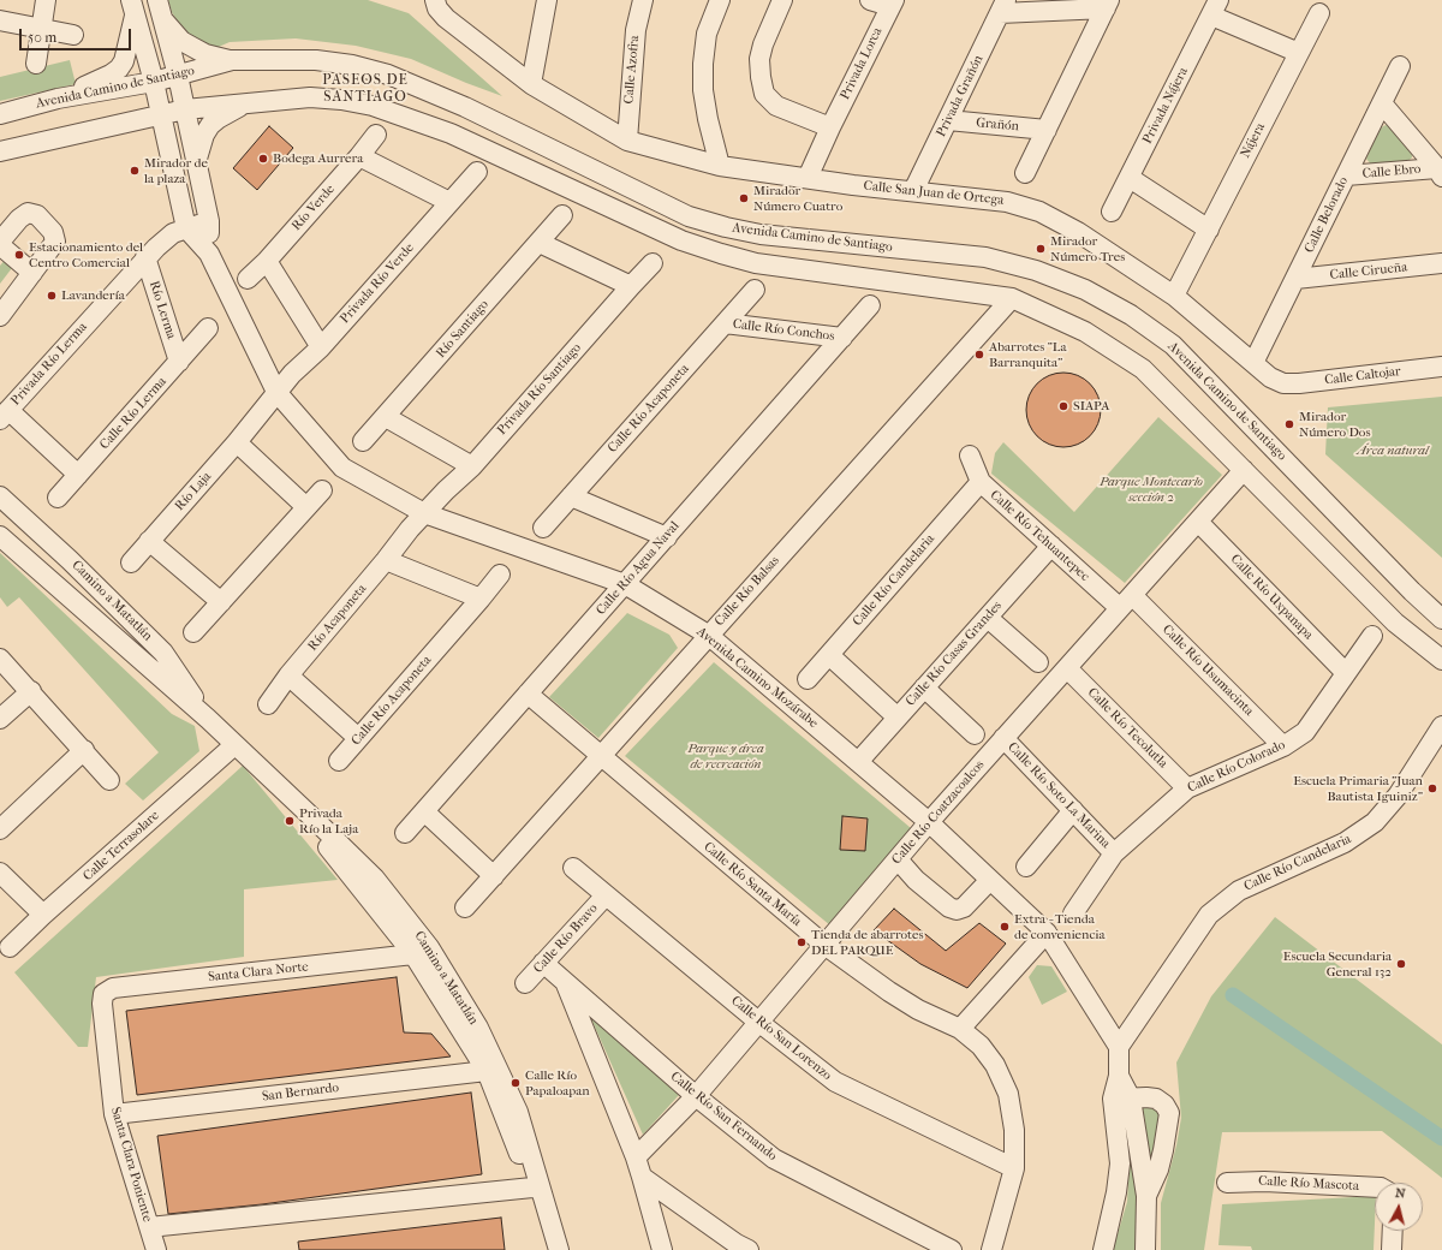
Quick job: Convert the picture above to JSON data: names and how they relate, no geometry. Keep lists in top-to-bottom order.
{
  "streets": {
    "street": [
      "Privada Lorca",
      "Calle Azofra",
      "Avenida Camino de Santiago",
      "Privada Grañón",
      "Privada Nájera",
      "Grañón",
      "Nájera",
      "Calle Ebro",
      "Calle San Juan de Ortega",
      "Río Verde",
      "Calle Belorado",
      "Calle Cirueña",
      "Privada Río Verde",
      "Río Lerma",
      "Río Santiago",
      "Calle Río Conchos",
      "Privada Río Lerma",
      "Calle Caltojar",
      "Privada Río Santiago",
      "Calle Río Acaponeta",
      "Calle Río Lerma",
      "Río Laja",
      "Calle Río Tehuantepec",
      "Calle Río Agua Naval",
      "Calle Río Candelaria",
      "Calle Río Balsas",
      "Calle Río Uxpanapa",
      "Camino a Matatlán",
      "Río Acaponeta",
      "Calle Río Casas Grandes",
      "Calle Río Usumacinta",
      "Avenida Camino Mozárabe",
      "Calle Río Tecolutla",
      "Calle Río Colorado",
      "Calle Río Soto La Marina",
      "Calle Río Coatzacoalcos",
      "Calle Terrasolare",
      "Calle Río Santa María",
      "Calle Río Bravo",
      "Santa Clara Norte",
      "Calle Río San Lorenzo",
      "San Bernardo",
      "Calle Río San Fernando",
      "Santa Clara Poniente",
      "Calle Río Mascota"
    ]
  },
  "crossings": [
    ["Privada Lorca", "Calle San Juan de Ortega"],
    ["Calle Azofra", "Calle San Juan de Ortega"],
    ["Avenida Camino de Santiago", "Avenida Camino Mozárabe"],
    ["Privada Grañón", "Grañón"],
    ["Privada Grañón", "Calle San Juan de Ortega"],
    ["Nájera", "Calle San Juan de Ortega"],
    ["Calle Ebro", "Calle Belorado"],
    ["Calle San Juan de Ortega", "Calle Belorado"],
    ["Calle San Juan de Ortega", "Calle Caltojar"],
    ["Calle Belorado", "Calle Cirueña"],
    ["Privada Río Verde", "Río Laja"],
    ["Privada Río Verde", "Avenida Camino Mozárabe"],
    ["Río Lerma", "Privada Río Lerma"],
    ["Río Lerma", "Calle Río Lerma"],
    ["Calle Río Conchos", "Calle Río Acaponeta"],
    ["Calle Río Conchos", "Calle Río Agua Naval"],
    ["Privada Río Lerma", "Avenida Camino Mozárabe"],
    ["Privada Río Santiago", "Río Acaponeta"],
    ["Privada Río Santiago", "Avenida Camino Mozárabe"],
    ["Río Laja", "Avenida Camino Mozárabe"],
    ["Calle Río Tehuantepec", "Calle Río Candelaria"],
    ["Calle Río Tehuantepec", "Calle Río Casas Grandes"],
    ["Calle Río Tehuantepec", "Calle Río Usumacinta"],
    ["Calle Río Tehuantepec", "Calle Río Coatzacoalcos"],
    ["Calle Río Agua Naval", "Avenida Camino Mozárabe"],
    ["Calle Río Agua Naval", "Calle Río Santa María"],
    ["Calle Río Candelaria", "Avenida Camino Mozárabe"],
    ["Calle Río Balsas", "Avenida Camino Mozárabe"],
    ["Calle Río Balsas", "Calle Río Santa María"],
    ["Calle Río Uxpanapa", "Calle Río Colorado"],
    ["Calle Río Uxpanapa", "Calle Río Coatzacoalcos"],
    ["Camino a Matatlán", "Calle Terrasolare"],
    ["Río Acaponeta", "Avenida Camino Mozárabe"],
    ["Calle Río Casas Grandes", "Avenida Camino Mozárabe"],
    ["Calle Río Usumacinta", "Calle Río Colorado"],
    ["Calle Río Usumacinta", "Calle Río Coatzacoalcos"],
    ["Avenida Camino Mozárabe", "Calle Río Coatzacoalcos"],
    ["Calle Río Tecolutla", "Calle Río Colorado"],
    ["Calle Río Tecolutla", "Calle Río Coatzacoalcos"],
    ["Calle Río Colorado", "Calle Río Soto La Marina"],
    ["Calle Río Soto La Marina", "Calle Río Coatzacoalcos"],
    ["Calle Río Coatzacoalcos", "Calle Río Santa María"],
    ["Calle Río Coatzacoalcos", "Calle Río San Lorenzo"],
    ["Calle Río Coatzacoalcos", "Calle Río San Fernando"],
    ["Calle Río Santa María", "Calle Río San Lorenzo"],
    ["Calle Río Bravo", "Calle Río San Lorenzo"],
    ["Calle Río Bravo", "Calle Río San Fernando"],
    ["Santa Clara Norte", "Santa Clara Poniente"],
    ["San Bernardo", "Santa Clara Poniente"]
  ],
  "districts": ["PASEOS DE SANTIAGO"],
  "parks": ["Área natural", "Parque Montecarlo sección 2", "Parque y área de recreación"],
  "places": [
    "Bodega Aurrera",
    "Mirador de la plaza",
    "Mirador Número Cuatro",
    "Mirador Número Tres",
    "Estacionamiento del Centro Comercial",
    "Lavandería",
    "Abarrotes \"La Barranquita\"",
    "SIAPA",
    "Mirador Número Dos",
    "Escuela Primaria \"Juan Bautista Iguiniz\"",
    "Privada Río la Laja",
    "Extra - Tienda de conveniencia",
    "Tienda de abarrotes DEL PARQUE",
    "Escuela Secundaria General 132",
    "Calle Río Papaloapan"
  ],
  "scale_bar": "50 m",
  "north": "top"
}
